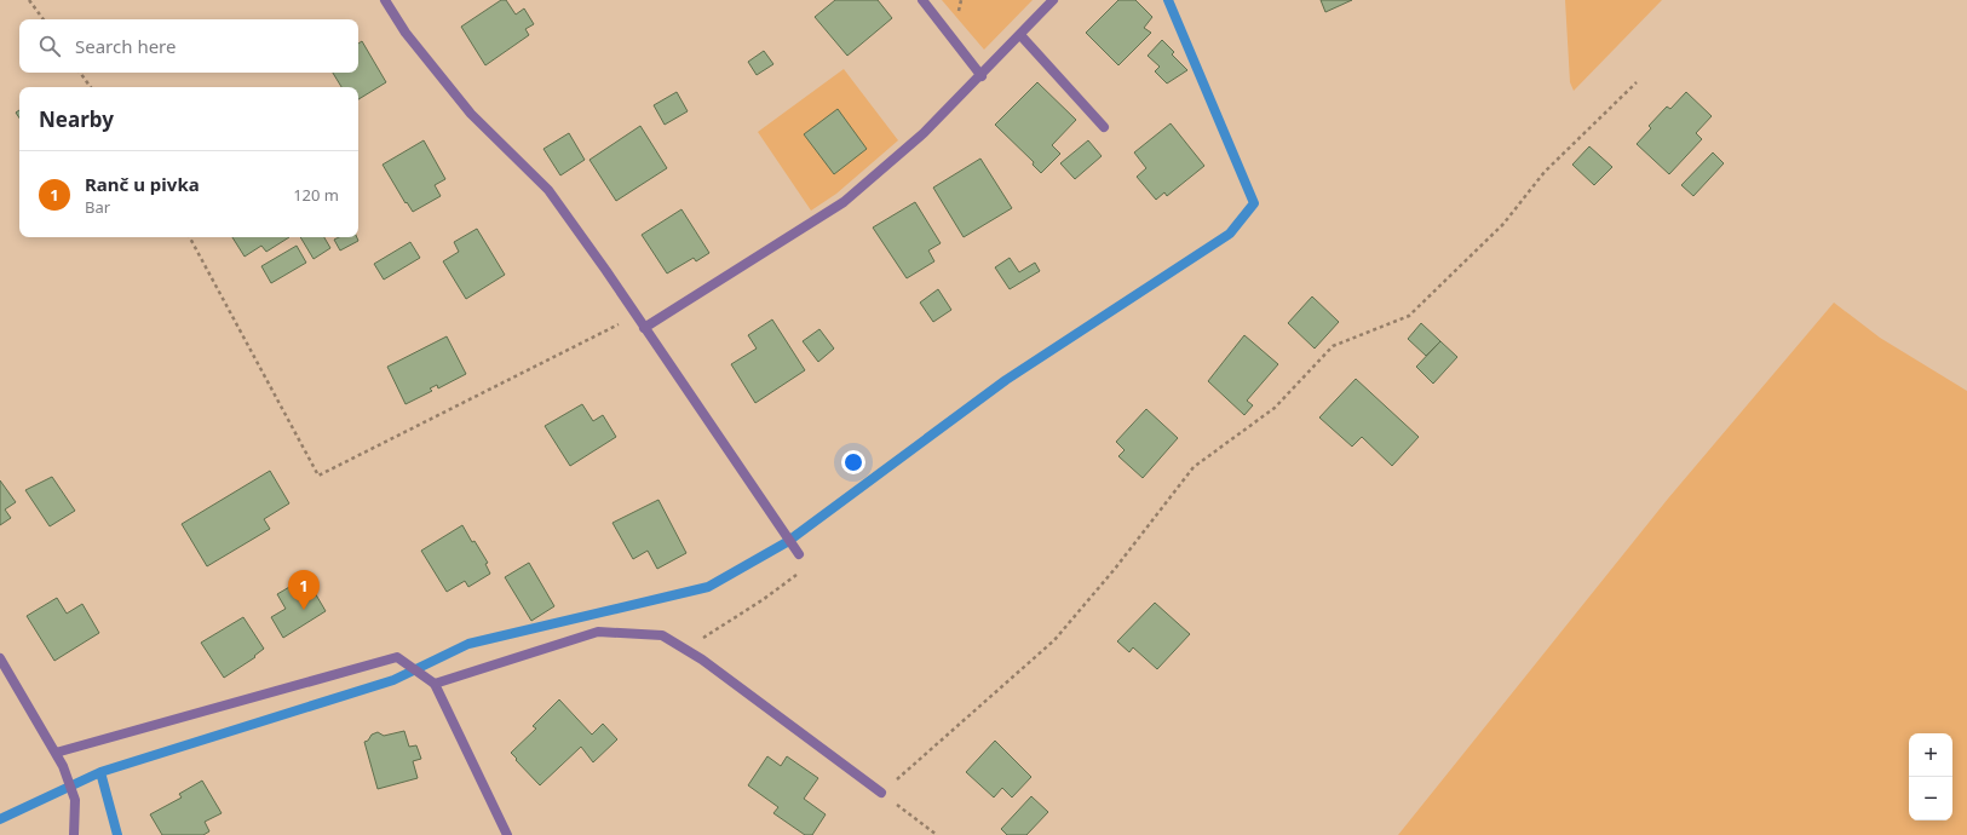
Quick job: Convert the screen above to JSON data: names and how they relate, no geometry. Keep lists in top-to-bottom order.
{
  "page": {
    "search": "Search here",
    "heading": "Nearby",
    "list": [
      {
        "mark": "1",
        "name": "Ranč u pivka",
        "note": "Bar",
        "value": "120 m"
      }
    ],
    "pins": "1",
    "map_buttons": ["+", "−"]
  }
}
